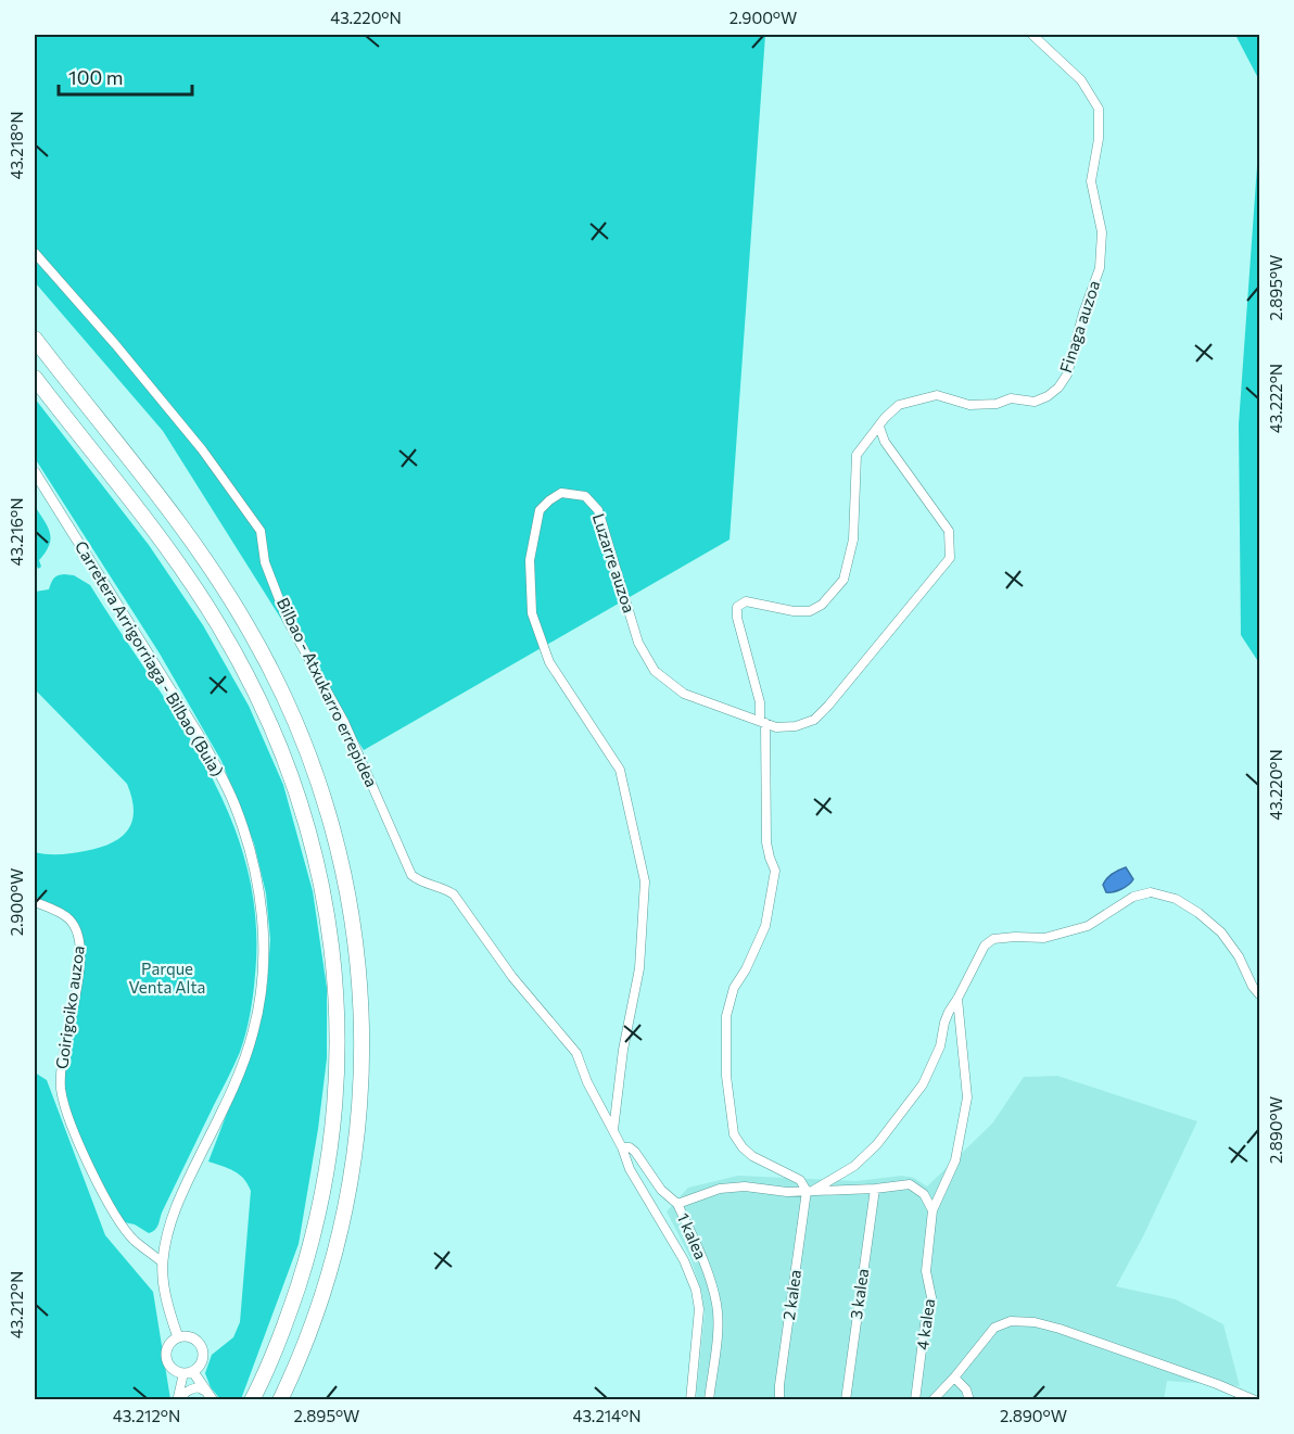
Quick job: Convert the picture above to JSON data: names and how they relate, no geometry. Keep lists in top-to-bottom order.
{
  "streets": {
    "street": [
      "Finaga auzoa",
      "Luzarre auzoa",
      "Carretera Arrigorriaga - Bilbao (Buia)",
      "Bilbao - Atxukarro errepidea",
      "Goirigoiko auzoa",
      "1 kalea",
      "3 kalea",
      "2 kalea",
      "4 kalea"
    ]
  },
  "crossings": [
    ["Finaga auzoa", "Luzarre auzoa"],
    ["Luzarre auzoa", "Bilbao - Atxukarro errepidea"],
    ["Carretera Arrigorriaga - Bilbao (Buia)", "Goirigoiko auzoa"],
    ["1 kalea", "2 kalea"]
  ],
  "parks": ["Parque Venta Alta"],
  "scale_bar": "100 m",
  "coordinates": [
    "43.220°N",
    "2.900°W",
    "43.218°N",
    "2.895°W",
    "43.222°N",
    "43.216°N",
    "2.890°W",
    "43.212°N",
    "43.214°N"
  ]
}
